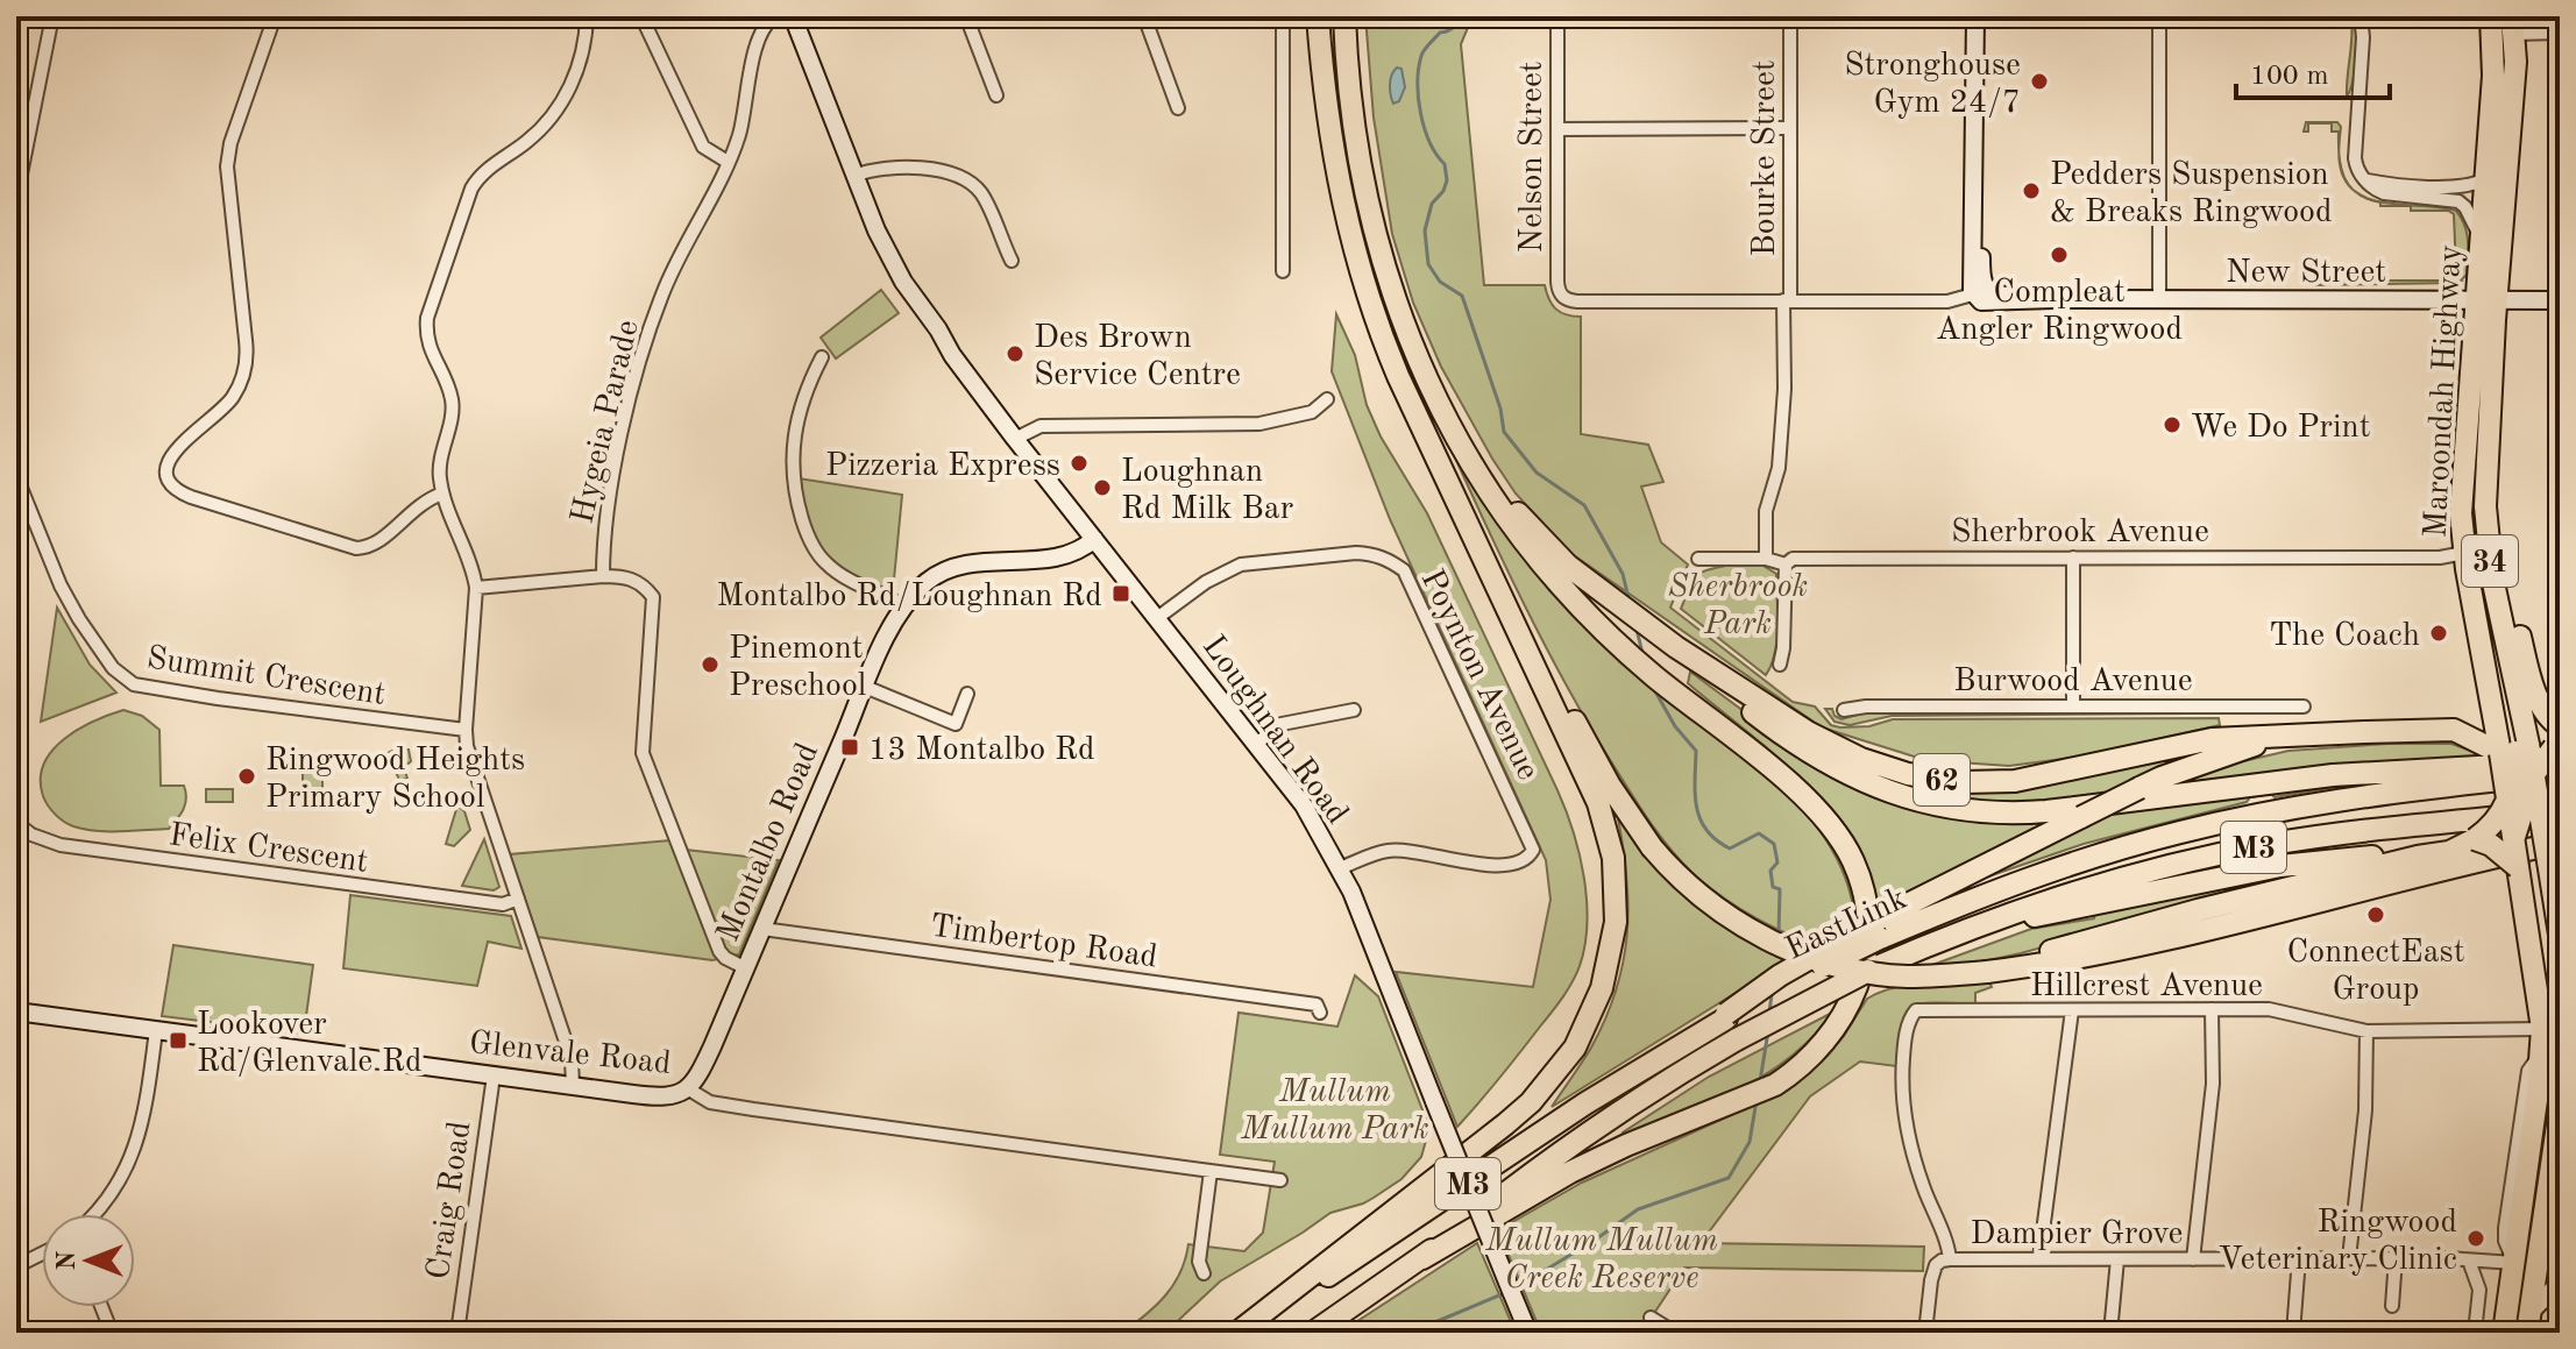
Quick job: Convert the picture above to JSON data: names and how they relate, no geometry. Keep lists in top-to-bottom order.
{
  "streets": {
    "highway": [
      "Maroondah Highway",
      "34",
      "62",
      "M3",
      "EastLink"
    ],
    "street": [
      "Nelson Street",
      "Bourke Street",
      "New Street",
      "Hygeia Parade",
      "Sherbrook Avenue",
      "Summit Crescent",
      "Poynton Avenue",
      "Burwood Avenue",
      "Loughnan Road",
      "Montalbo Road",
      "Felix Crescent",
      "Timbertop Road",
      "Hillcrest Avenue",
      "Glenvale Road",
      "Craig Road",
      "Dampier Grove"
    ]
  },
  "crossings": [
    ["Nelson Street", "New Street"],
    ["Bourke Street", "New Street"],
    ["Bourke Street", "Sherbrook Avenue"],
    ["New Street", "Maroondah Highway"],
    ["Maroondah Highway", "Sherbrook Avenue"],
    ["Maroondah Highway", "34"],
    ["Maroondah Highway", "62"],
    ["Maroondah Highway", "EastLink"],
    ["Maroondah Highway", "Hillcrest Avenue"],
    ["Maroondah Highway", "Dampier Grove"],
    ["34", "Dampier Grove"],
    ["Poynton Avenue", "Loughnan Road"],
    ["Loughnan Road", "Montalbo Road"],
    ["62", "EastLink"],
    ["Montalbo Road", "Timbertop Road"],
    ["Montalbo Road", "Glenvale Road"],
    ["Hillcrest Avenue", "Dampier Grove"],
    ["Glenvale Road", "Craig Road"]
  ],
  "parks": ["Sherbrook Park", "Mullum Mullum Park", "Mullum Mullum Creek Reserve"],
  "places": {
    "other": [
      "Stronghouse Gym 24/7",
      "Pedders Suspension & Breaks Ringwood",
      "Compleat Angler Ringwood",
      "Des Brown Service Centre",
      "We Do Print",
      "Pizzeria Express",
      "Loughnan Rd Milk Bar",
      "The Coach",
      "Pinemont Preschool",
      "Ringwood Heights Primary School",
      "ConnectEast Group",
      "Ringwood Veterinary Clinic"
    ],
    "transit": ["Montalbo Rd/Loughnan Rd", "13 Montalbo Rd", "Lookover Rd/Glenvale Rd"]
  },
  "scale_bar": "100 m",
  "north": "left"
}
